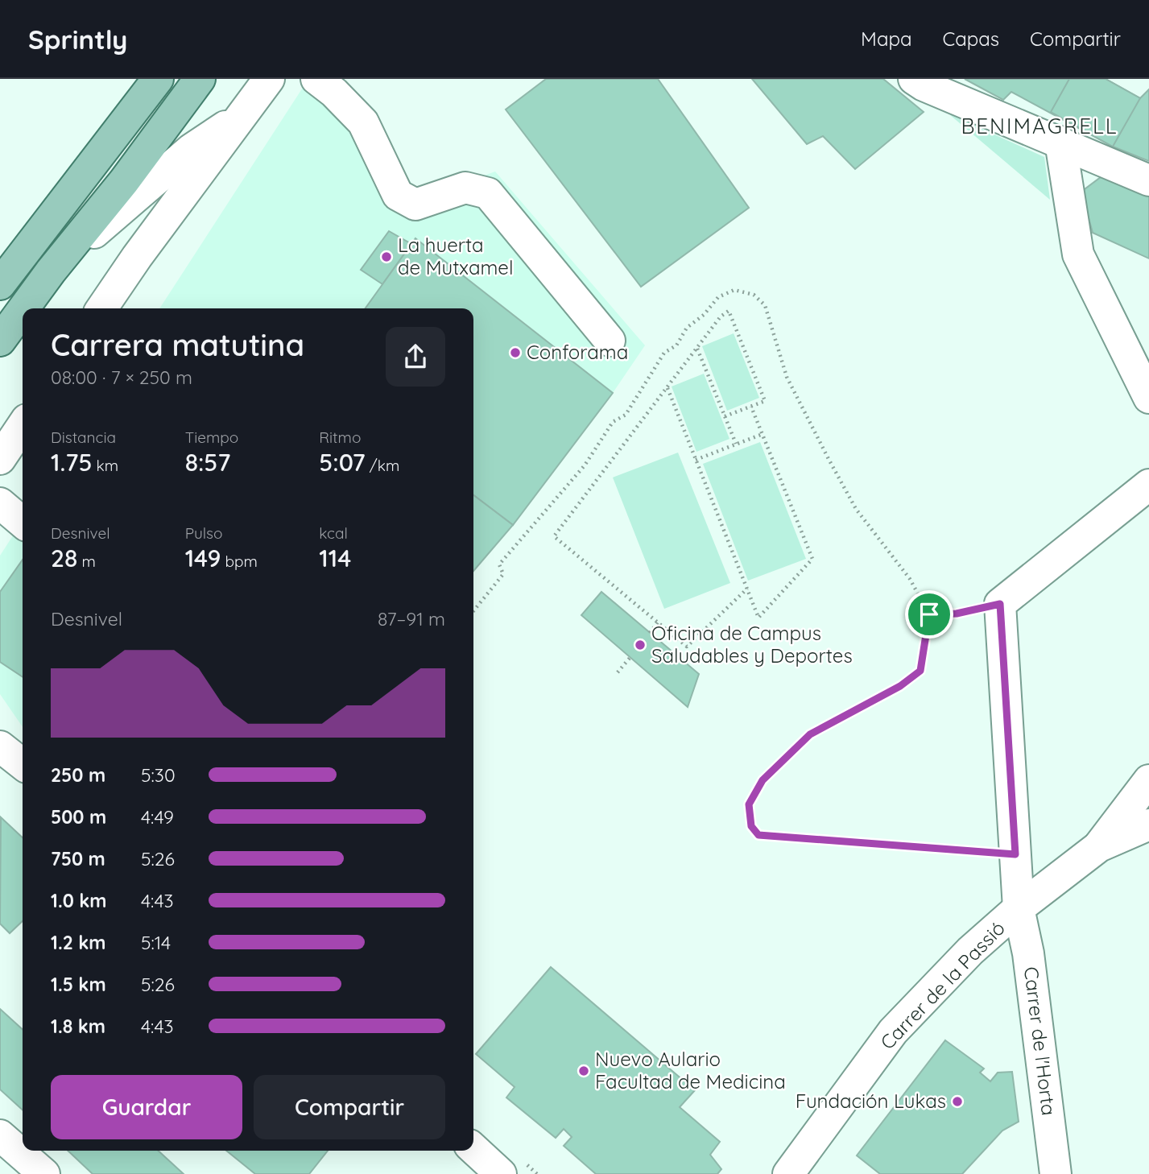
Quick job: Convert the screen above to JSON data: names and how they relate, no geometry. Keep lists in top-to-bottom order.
{
  "streets": {
    "street": ["Carrer de la Passió", "Carrer de l'Horta"]
  },
  "crossings": [
    ["Carrer de la Passió", "Carrer de l'Horta"]
  ],
  "districts": ["BENIMAGRELL"],
  "places": [
    "La huerta de Mutxamel",
    "Conforama",
    "Oficina de Campus Saludables y Deportes",
    "Nuevo Aulario Facultad de Medicina",
    "Fundación Lukas"
  ],
  "page": {
    "header": "Sprintly",
    "nav": ["Mapa", "Capas", "Compartir"],
    "heading": ["Carrera matutina", "08:00 · 7 × 250 m"],
    "stats": [
      ["Distancia", "1.75 km"],
      ["Tiempo", "8:57"],
      ["Ritmo", "5:07 /km"],
      ["Desnivel", "28 m"],
      ["Pulso", "149 bpm"],
      ["kcal", "114"]
    ],
    "chart": ["Desnivel", "87–91 m"],
    "list": [
      {
        "name": "250 m",
        "note": "5:30"
      },
      {
        "name": "500 m",
        "note": "4:49"
      },
      {
        "name": "750 m",
        "note": "5:26"
      },
      {
        "name": "1.0 km",
        "note": "4:43"
      },
      {
        "name": "1.2 km",
        "note": "5:14"
      },
      {
        "name": "1.5 km",
        "note": "5:26"
      },
      {
        "name": "1.8 km",
        "note": "4:43"
      }
    ],
    "buttons": ["Guardar", "Compartir"]
  }
}
